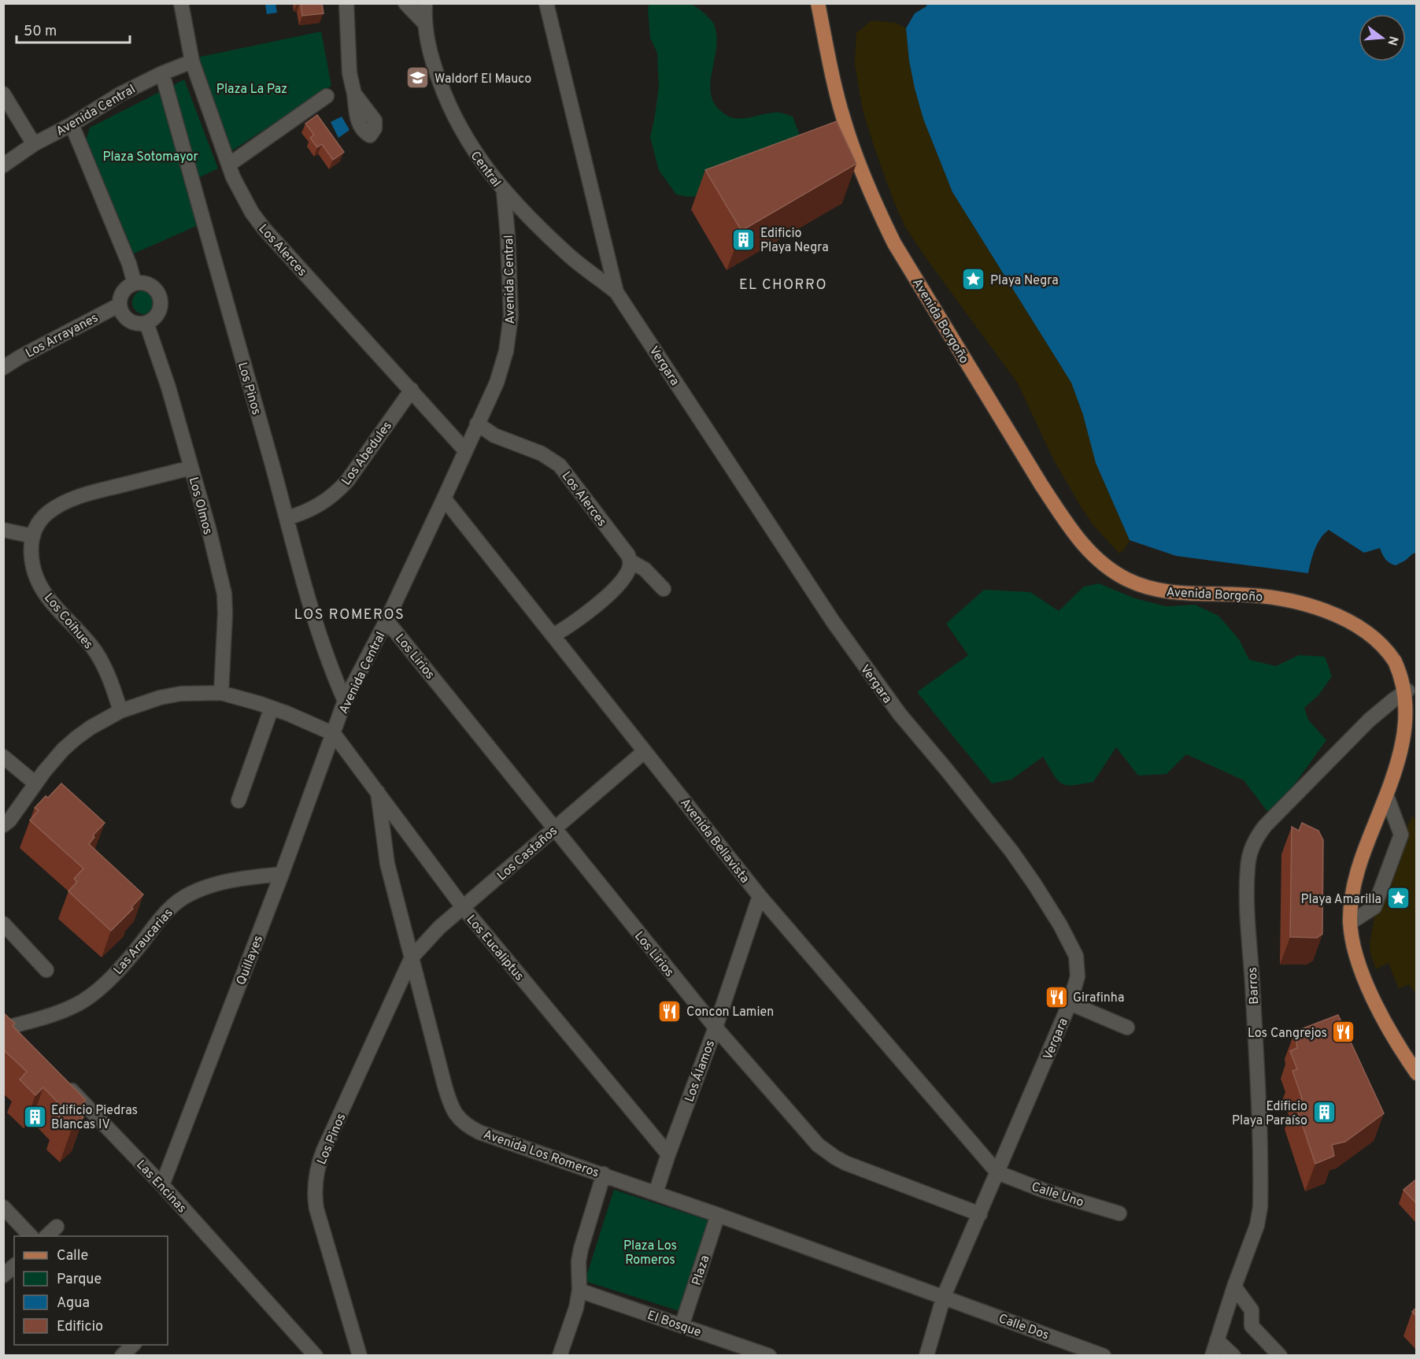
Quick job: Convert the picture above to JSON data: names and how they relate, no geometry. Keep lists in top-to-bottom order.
{
  "streets": {
    "main road": ["Avenida Borgoño"],
    "street": [
      "Avenida Central",
      "Central",
      "Los Alerces",
      "Los Arrayanes",
      "Vergara",
      "Los Pinos",
      "Los Abedules",
      "Los Olmos",
      "Los Coihues",
      "Los Lirios",
      "Avenida Bellavista",
      "Los Castaños",
      "Las Araucarias",
      "Los Eucaliptus",
      "Quillayes",
      "Barros",
      "Los Álamos",
      "Avenida Los Romeros",
      "Las Encinas",
      "Calle Uno",
      "Plaza",
      "El Bosque",
      "Calle Dos"
    ]
  },
  "crossings": [
    ["Avenida Central", "Central"],
    ["Avenida Central", "Los Alerces"],
    ["Avenida Central", "Los Pinos"],
    ["Avenida Central", "Los Lirios"],
    ["Avenida Central", "Avenida Bellavista"],
    ["Avenida Central", "Los Eucaliptus"],
    ["Avenida Central", "Quillayes"],
    ["Central", "Vergara"],
    ["Los Alerces", "Los Abedules"],
    ["Avenida Borgoño", "Barros"],
    ["Los Arrayanes", "Los Olmos"],
    ["Vergara", "Los Lirios"],
    ["Vergara", "Avenida Bellavista"],
    ["Vergara", "Avenida Los Romeros"],
    ["Vergara", "Calle Uno"],
    ["Vergara", "Calle Dos"],
    ["Los Pinos", "Los Abedules"],
    ["Los Pinos", "Los Castaños"],
    ["Los Pinos", "Avenida Los Romeros"],
    ["Los Olmos", "Los Coihues"],
    ["Los Lirios", "Los Castaños"],
    ["Los Lirios", "Los Álamos"],
    ["Avenida Bellavista", "Los Castaños"],
    ["Avenida Bellavista", "Los Álamos"],
    ["Avenida Bellavista", "Calle Uno"],
    ["Los Castaños", "Los Eucaliptus"],
    ["Los Castaños", "Avenida Los Romeros"],
    ["Las Araucarias", "Quillayes"],
    ["Los Eucaliptus", "Quillayes"],
    ["Los Eucaliptus", "Los Álamos"],
    ["Los Eucaliptus", "Avenida Los Romeros"],
    ["Quillayes", "Las Encinas"],
    ["Los Álamos", "Avenida Los Romeros"],
    ["Avenida Los Romeros", "Plaza"],
    ["Avenida Los Romeros", "Calle Dos"],
    ["Plaza", "El Bosque"]
  ],
  "districts": ["EL CHORRO", "LOS ROMEROS"],
  "parks": ["Plaza La Paz", "Plaza Sotomayor", "Plaza Los Romeros"],
  "places": {
    "school or university": ["Waldorf El Mauco"],
    "building": ["Edificio Playa Negra", "Edificio Playa Paraíso", "Edificio Piedras Blancas IV"],
    "place": ["Playa Negra", "Playa Amarilla"],
    "restaurant": ["Girafinha", "Concon Lamien", "Los Cangrejos"]
  },
  "legend": [
    "Calle",
    "Parque",
    "Agua",
    "Edificio"
  ],
  "scale_bar": "50 m",
  "north": "right"
}
